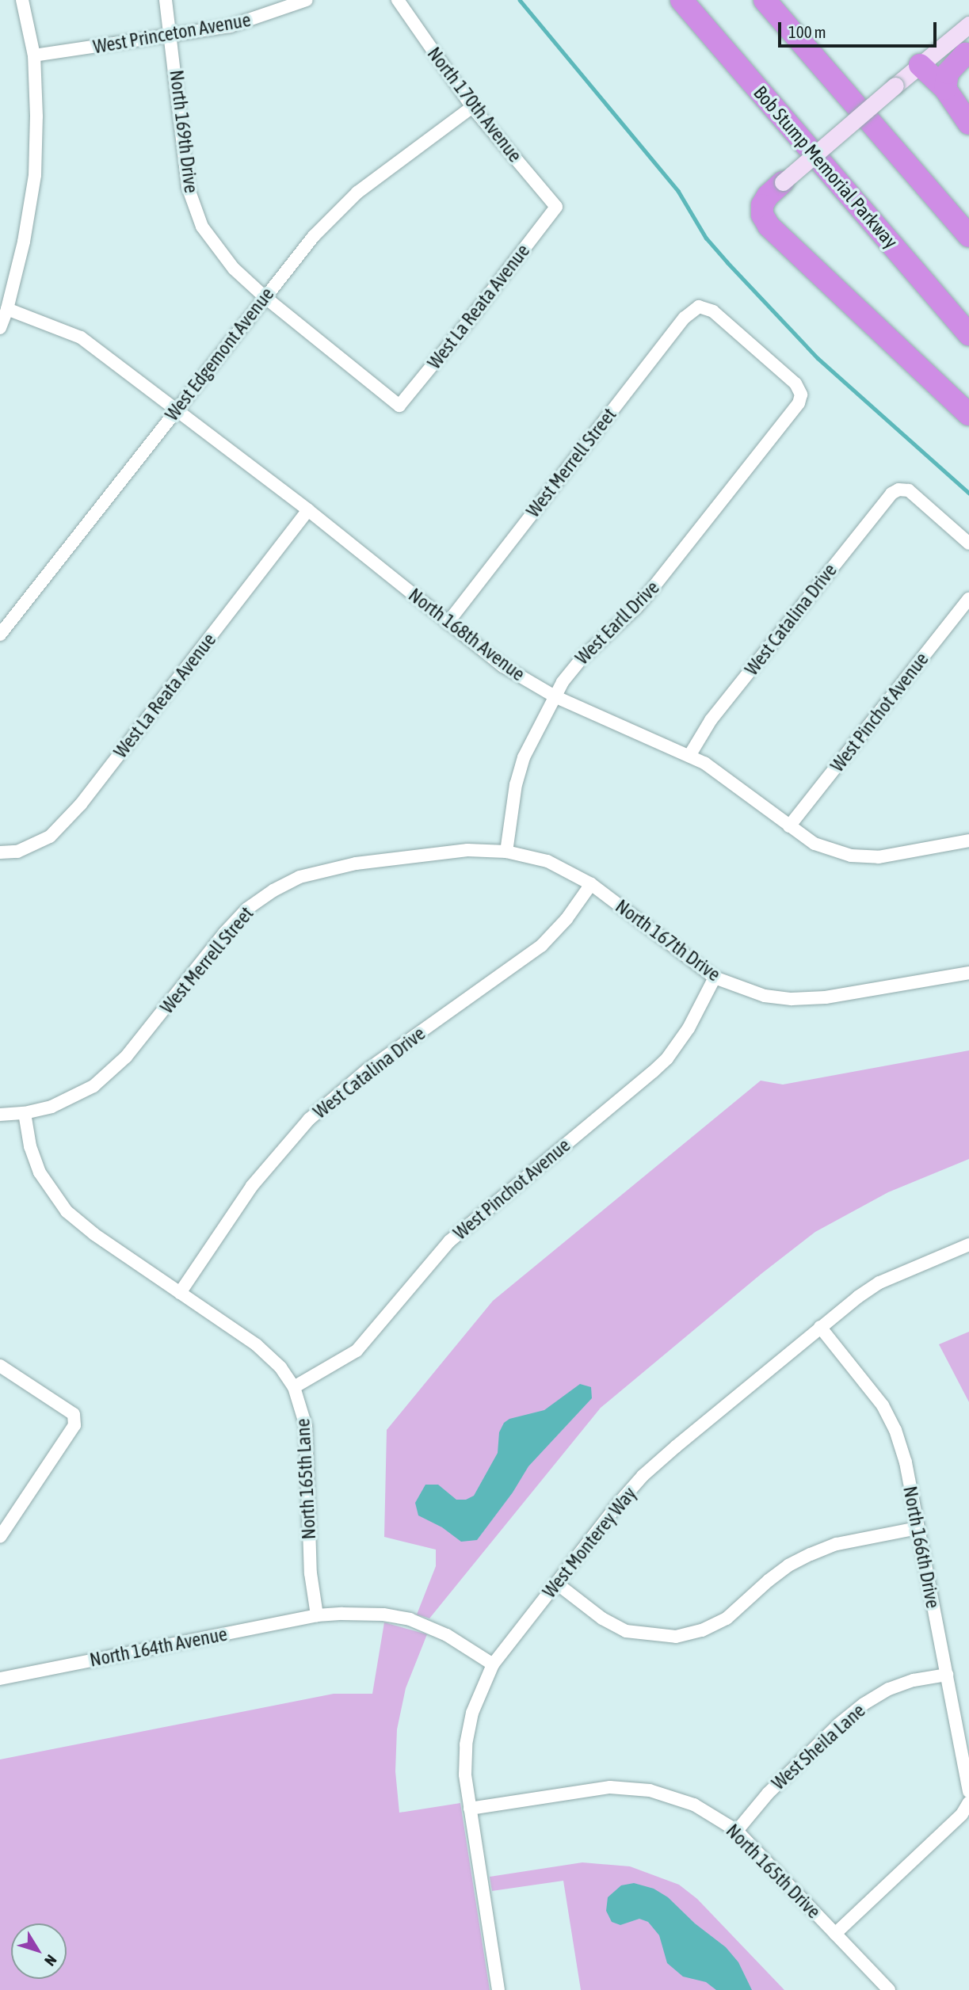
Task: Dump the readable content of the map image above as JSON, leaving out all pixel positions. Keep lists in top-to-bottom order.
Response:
{
  "streets": {
    "highway": ["Bob Stump Memorial Parkway"],
    "street": [
      "West Princeton Avenue",
      "North 170th Avenue",
      "North 169th Drive",
      "West La Reata Avenue",
      "West Edgemont Avenue",
      "West Merrell Street",
      "West Catalina Drive",
      "West Earll Drive",
      "North 168th Avenue",
      "West Pinchot Avenue",
      "North 167th Drive",
      "North 165th Lane",
      "West Monterey Way",
      "North 166th Drive",
      "North 164th Avenue",
      "West Sheila Lane",
      "North 165th Drive"
    ]
  },
  "crossings": [
    ["West Princeton Avenue", "North 169th Drive"],
    ["North 170th Avenue", "West La Reata Avenue"],
    ["North 170th Avenue", "West Edgemont Avenue"],
    ["North 169th Drive", "West La Reata Avenue"],
    ["North 169th Drive", "West Edgemont Avenue"],
    ["West La Reata Avenue", "North 168th Avenue"],
    ["West Edgemont Avenue", "North 168th Avenue"],
    ["West Merrell Street", "West Earll Drive"],
    ["West Merrell Street", "North 168th Avenue"],
    ["West Merrell Street", "North 167th Drive"],
    ["West Merrell Street", "North 165th Lane"],
    ["West Catalina Drive", "North 168th Avenue"],
    ["West Catalina Drive", "North 167th Drive"],
    ["West Catalina Drive", "North 165th Lane"],
    ["West Earll Drive", "North 168th Avenue"],
    ["West Earll Drive", "North 167th Drive"],
    ["North 168th Avenue", "West Pinchot Avenue"],
    ["West Pinchot Avenue", "North 167th Drive"],
    ["West Pinchot Avenue", "North 165th Lane"],
    ["North 165th Lane", "North 164th Avenue"],
    ["West Monterey Way", "North 166th Drive"],
    ["West Monterey Way", "North 165th Drive"],
    ["North 166th Drive", "West Sheila Lane"],
    ["West Sheila Lane", "North 165th Drive"]
  ],
  "scale_bar": "100 m",
  "north": "bottom right"
}
